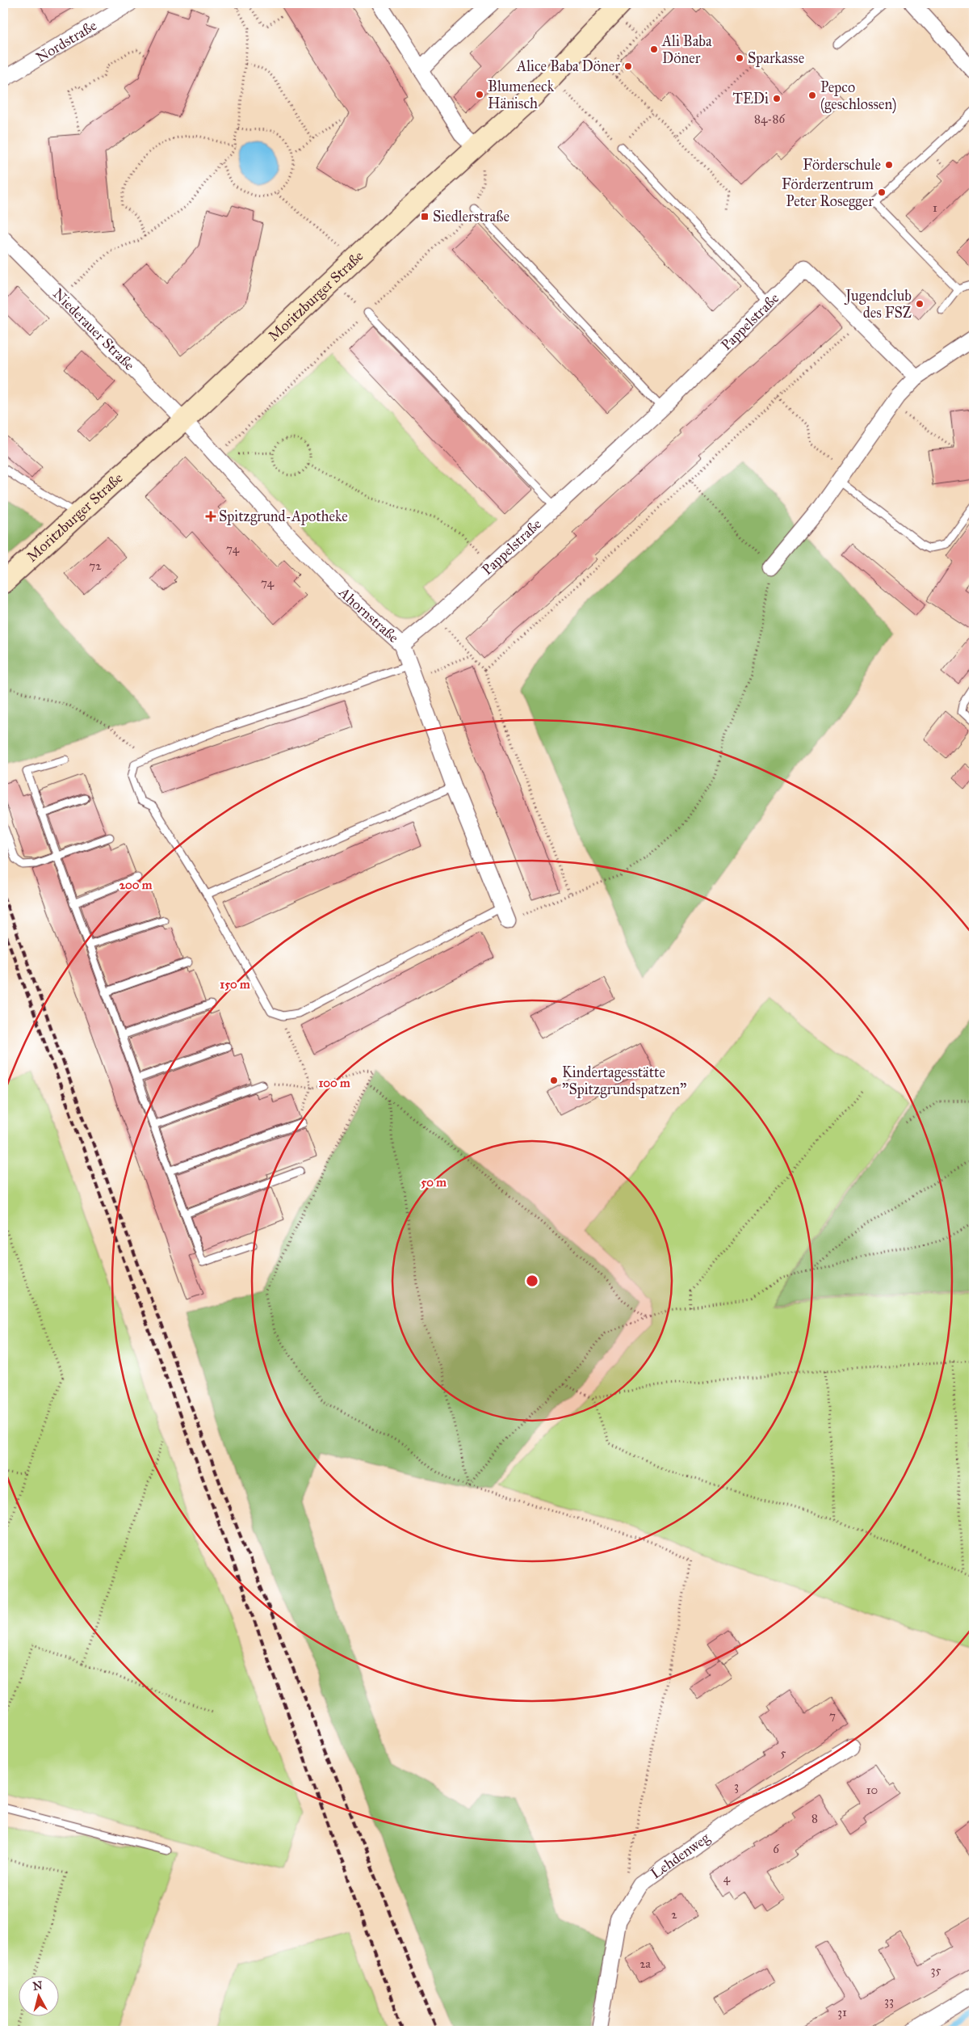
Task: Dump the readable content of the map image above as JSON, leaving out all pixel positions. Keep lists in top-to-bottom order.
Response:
{
  "streets": {
    "street": [
      "Nordstraße",
      "Moritzburger Straße",
      "Pappelstraße",
      "Niederauer Straße",
      "Ahornstraße",
      "Lehdenweg"
    ]
  },
  "crossings": [
    ["Moritzburger Straße", "Niederauer Straße"],
    ["Moritzburger Straße", "Ahornstraße"],
    ["Pappelstraße", "Ahornstraße"],
    ["Niederauer Straße", "Ahornstraße"]
  ],
  "places": {
    "other": [
      "Ali Baba Döner",
      "Sparkasse",
      "Alice Baba Döner",
      "Blumeneck Hänisch",
      "Pepco (geschlossen)",
      "TEDi",
      "Förderschule",
      "Förderzentrum Peter Rosegger",
      "Jugendclub des FSZ",
      "Kindertagesstätte \"Spitzgrundspatzen\""
    ],
    "transit": ["Siedlerstraße"],
    "health": ["Spitzgrund-Apotheke"]
  },
  "house_numbers": [
    "84-86",
    "1",
    "74",
    "72",
    "74",
    "7",
    "5",
    "3",
    "10",
    "8",
    "6",
    "4",
    "2",
    "2a",
    "35",
    "33",
    "31"
  ],
  "north": "top",
  "rings": [
    "200 m",
    "150 m",
    "100 m",
    "50 m"
  ]
}
